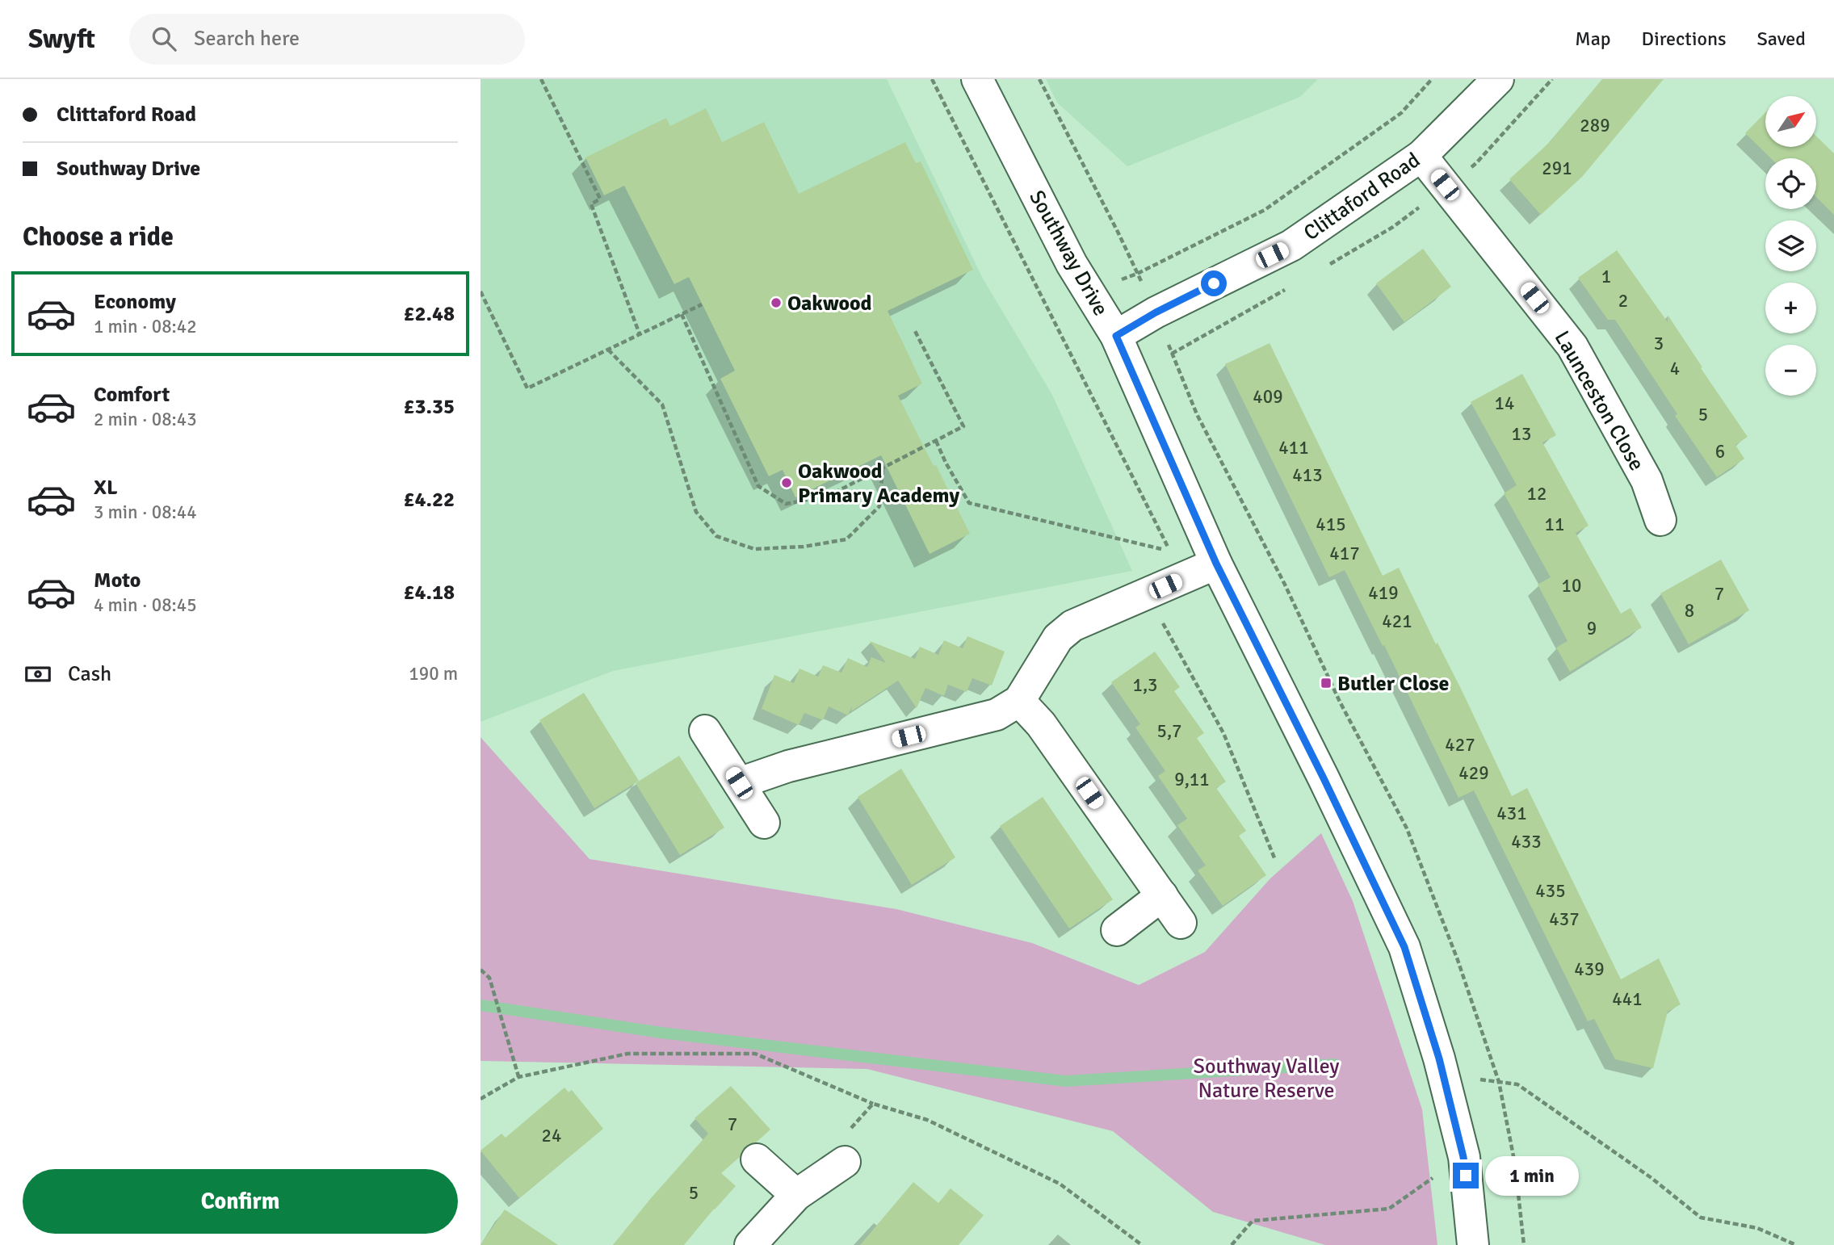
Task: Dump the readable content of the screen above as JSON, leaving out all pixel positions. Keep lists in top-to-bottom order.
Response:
{
  "streets": {
    "street": ["Clittaford Road", "Southway Drive", "Launceston Close"]
  },
  "crossings": [
    ["Clittaford Road", "Southway Drive"],
    ["Clittaford Road", "Launceston Close"]
  ],
  "parks": ["Southway Valley Nature Reserve"],
  "places": {
    "other": ["Oakwood", "Oakwood Primary Academy"],
    "transit": ["Butler Close"]
  },
  "house_numbers": [
    "289",
    "291",
    "1",
    "2",
    "3",
    "4",
    "409",
    "14",
    "5",
    "13",
    "411",
    "6",
    "413",
    "12",
    "415",
    "11",
    "417",
    "10",
    "419",
    "7",
    "8",
    "421",
    "9",
    "1,3",
    "5,7",
    "427",
    "429",
    "9,11",
    "431",
    "433",
    "435",
    "437",
    "439",
    "441",
    "7",
    "24",
    "5"
  ],
  "north": "top right",
  "page": {
    "header": "Swyft",
    "search": "Search here",
    "nav": ["Map", "Directions", "Saved"],
    "banner": ["Clittaford Road", "Southway Drive"],
    "map_buttons": ["+", "−"],
    "heading": "Choose a ride",
    "list": [
      {
        "name": "Economy",
        "note": "1 min · 08:42",
        "value": "£2.48"
      },
      {
        "name": "Comfort",
        "note": "2 min · 08:43",
        "value": "£3.35"
      },
      {
        "name": "XL",
        "note": "3 min · 08:44",
        "value": "£4.22"
      },
      {
        "name": "Moto",
        "note": "4 min · 08:45",
        "value": "£4.18"
      }
    ],
    "pay": ["Cash", "190 m"],
    "bubble": "1 min",
    "buttons": "Confirm"
  }
}
